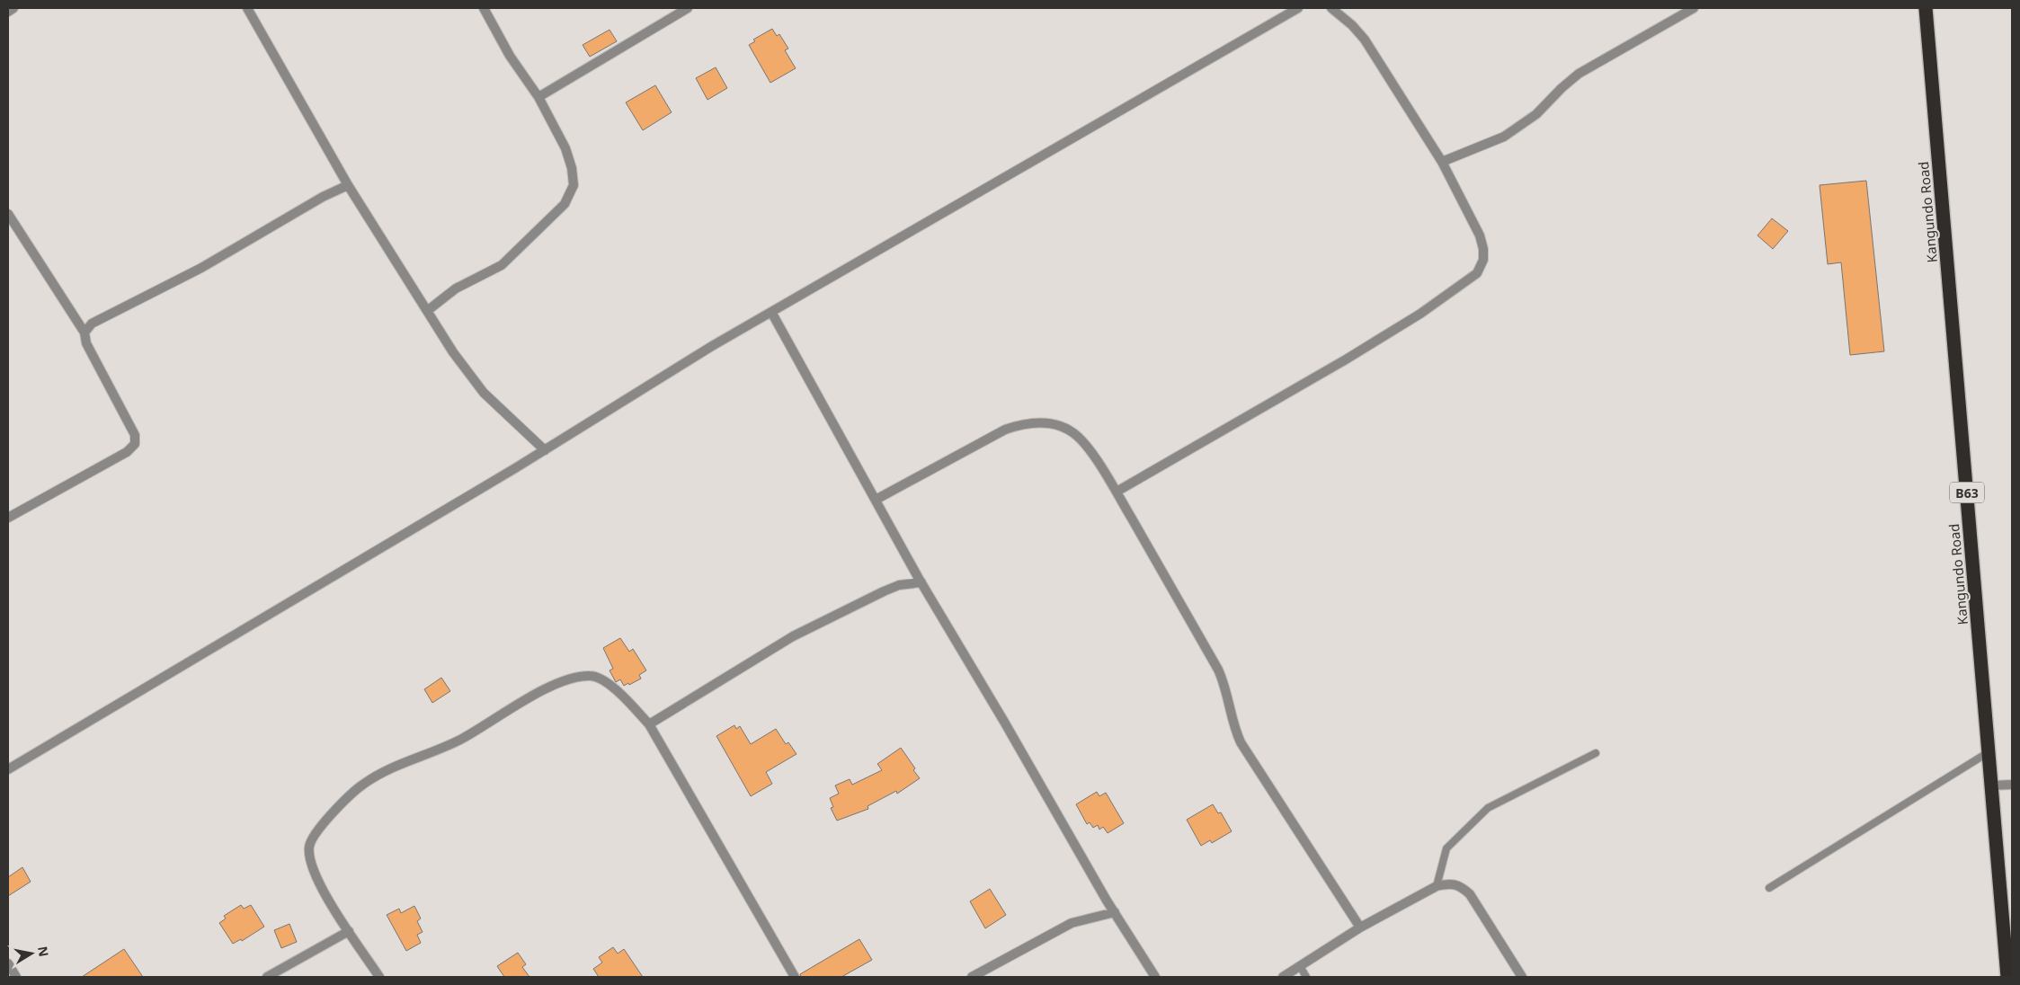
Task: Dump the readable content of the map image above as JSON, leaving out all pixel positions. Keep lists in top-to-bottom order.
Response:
{
  "streets": {
    "highway": ["Kangundo Road", "B63"]
  },
  "north": "right"
}
